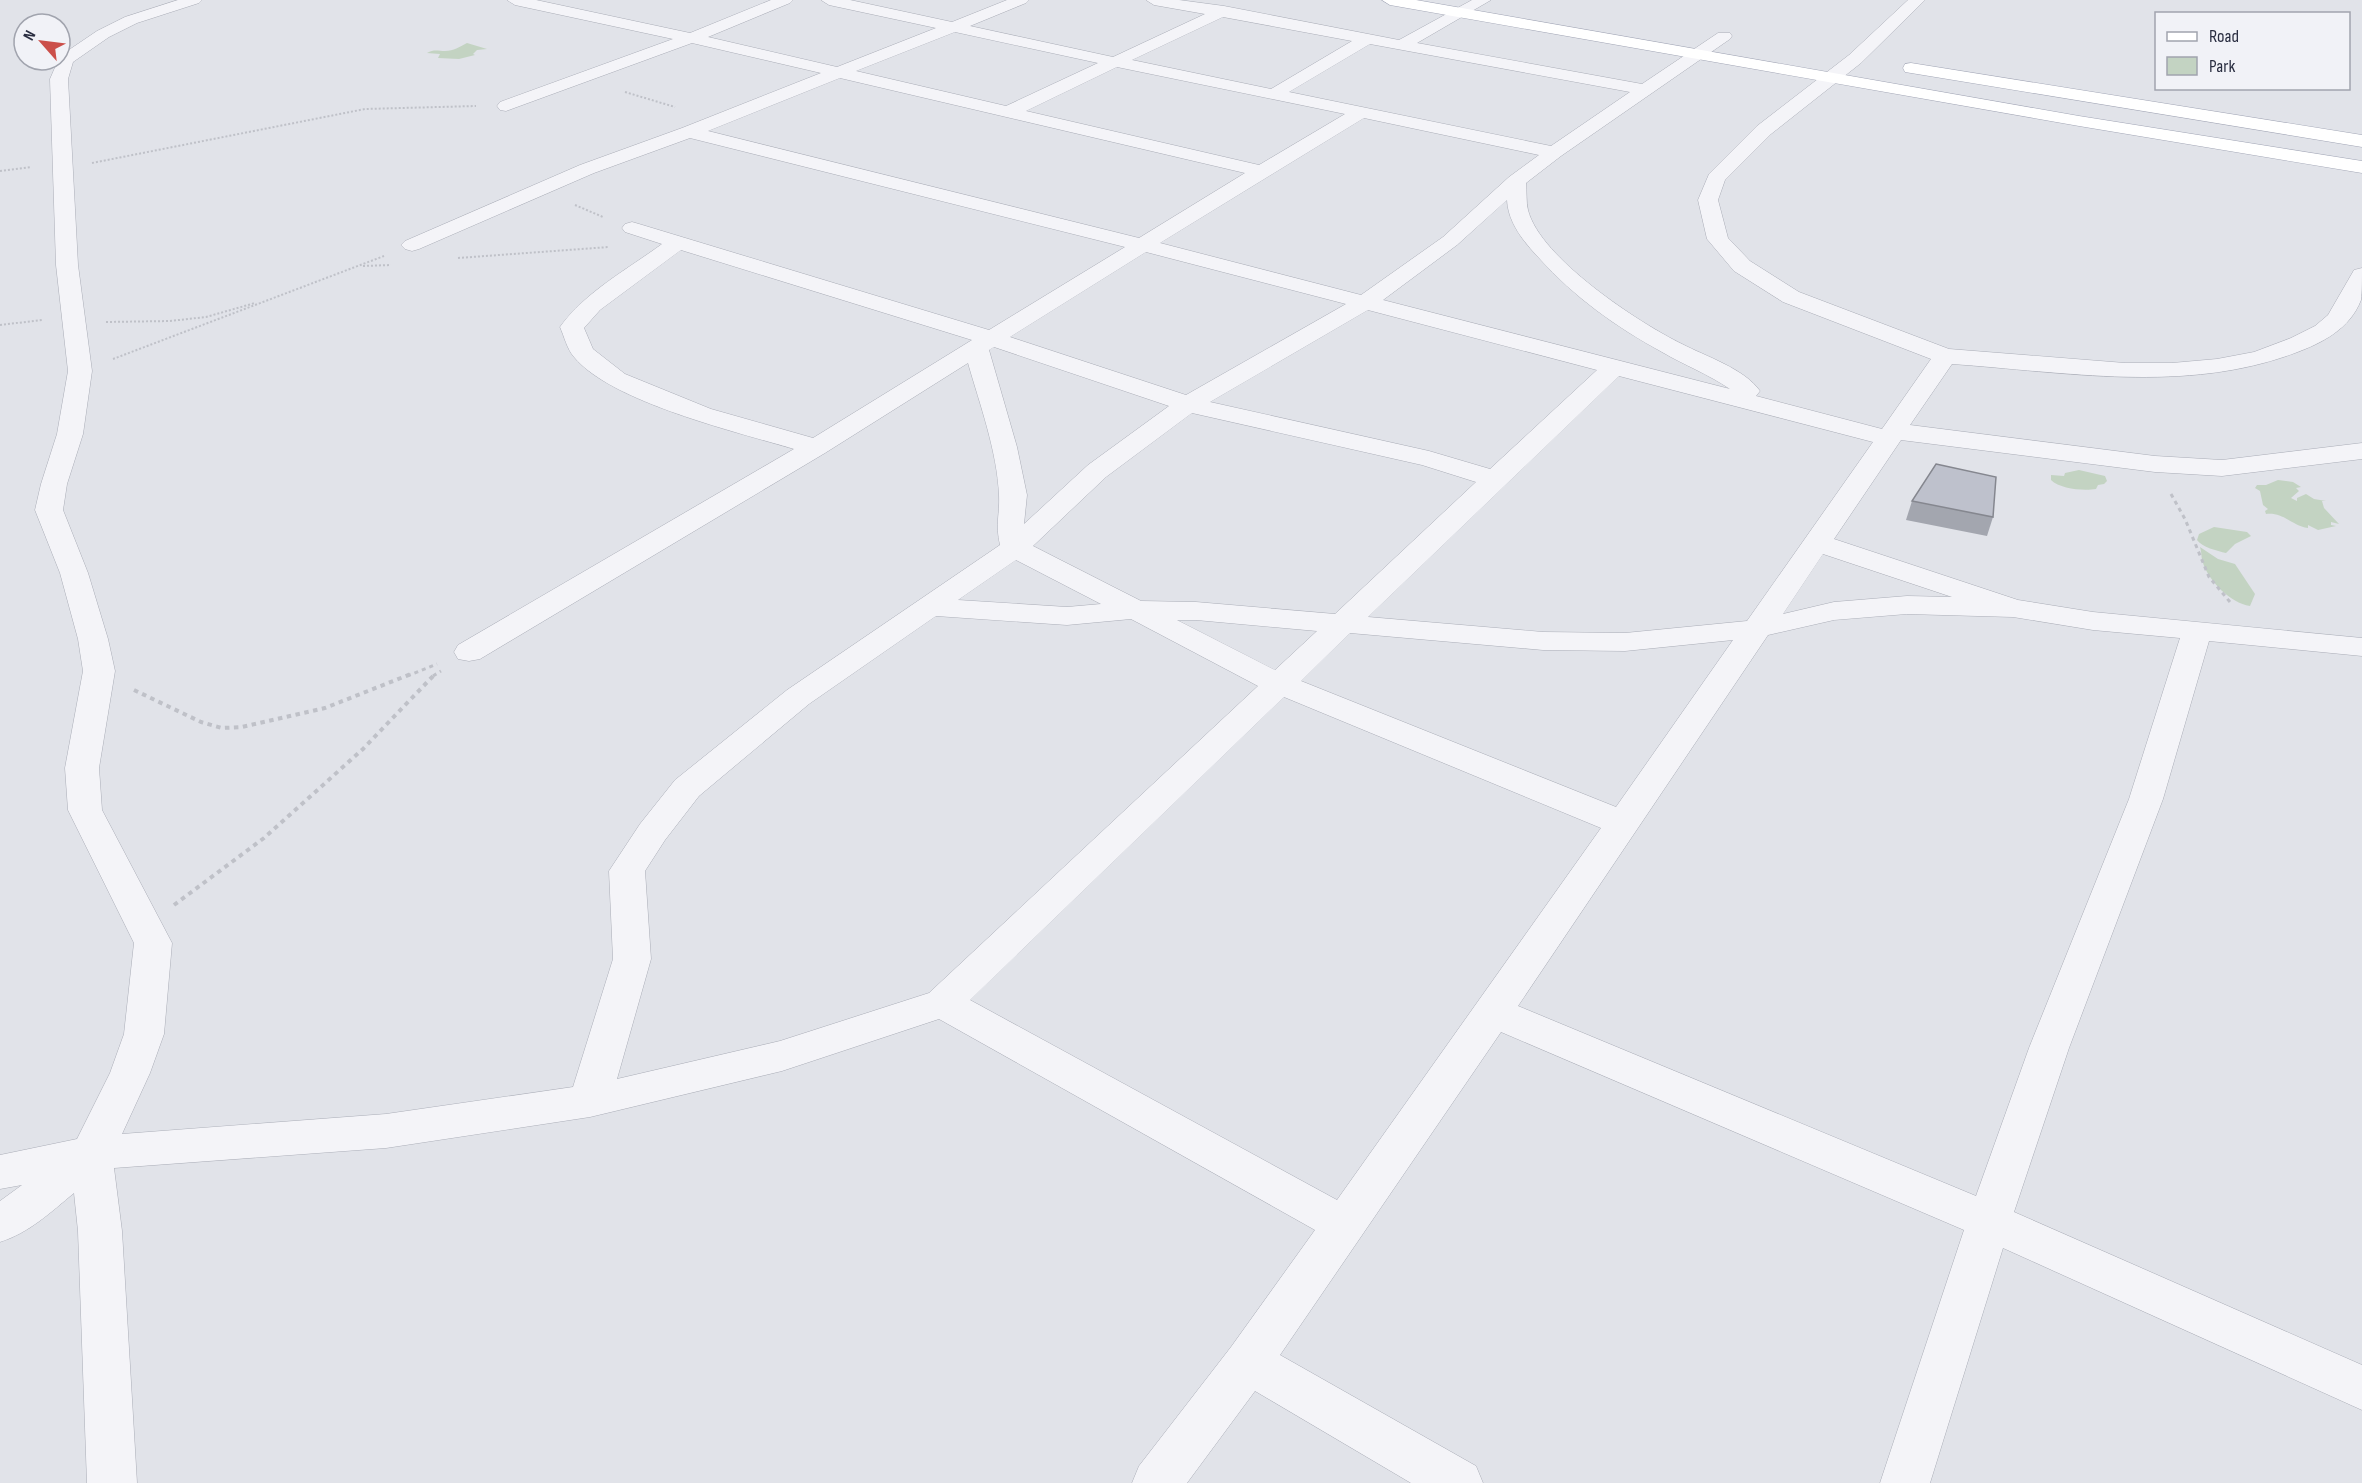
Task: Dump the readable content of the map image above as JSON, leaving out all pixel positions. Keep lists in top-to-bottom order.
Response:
{
  "legend": ["Road", "Park"],
  "north": "top left"
}
